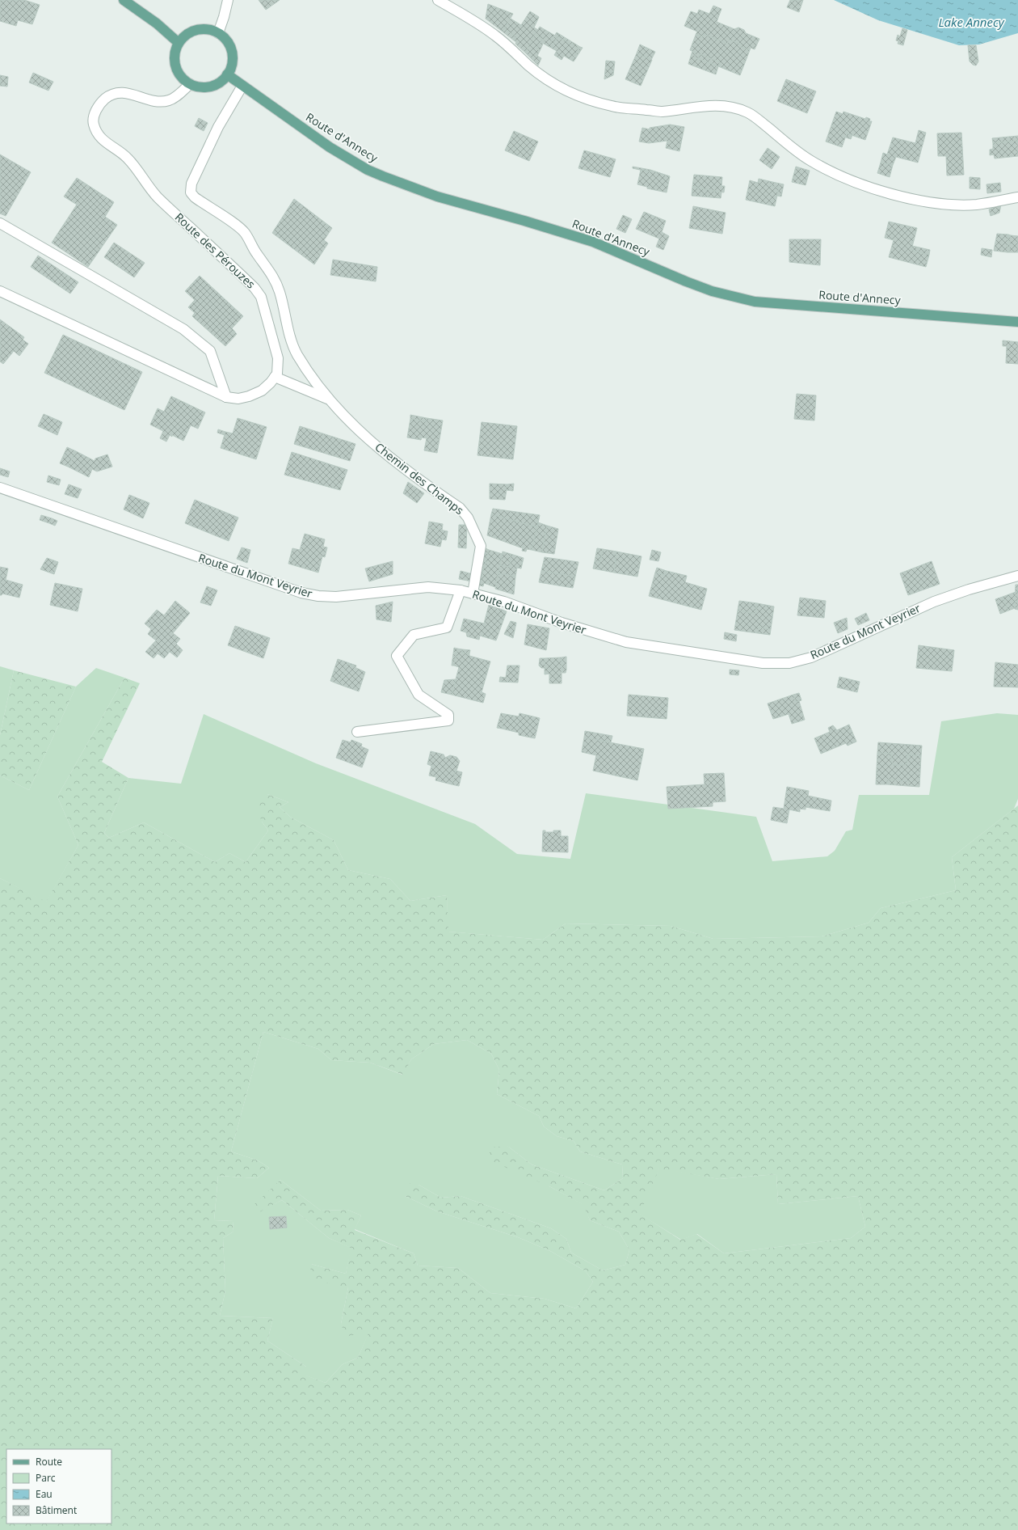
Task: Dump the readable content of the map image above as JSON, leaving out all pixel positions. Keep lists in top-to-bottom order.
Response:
{
  "streets": {
    "main road": ["Route d'Annecy"],
    "street": ["Route des Pérouzes", "Chemin des Champs", "Route du Mont Veyrier"]
  },
  "crossings": [
    ["Route d'Annecy", "Route des Pérouzes"],
    ["Route d'Annecy", "Chemin des Champs"],
    ["Route des Pérouzes", "Chemin des Champs"],
    ["Chemin des Champs", "Route du Mont Veyrier"]
  ],
  "water": ["Lake Annecy"],
  "legend": [
    "Route",
    "Parc",
    "Eau",
    "Bâtiment"
  ]
}
